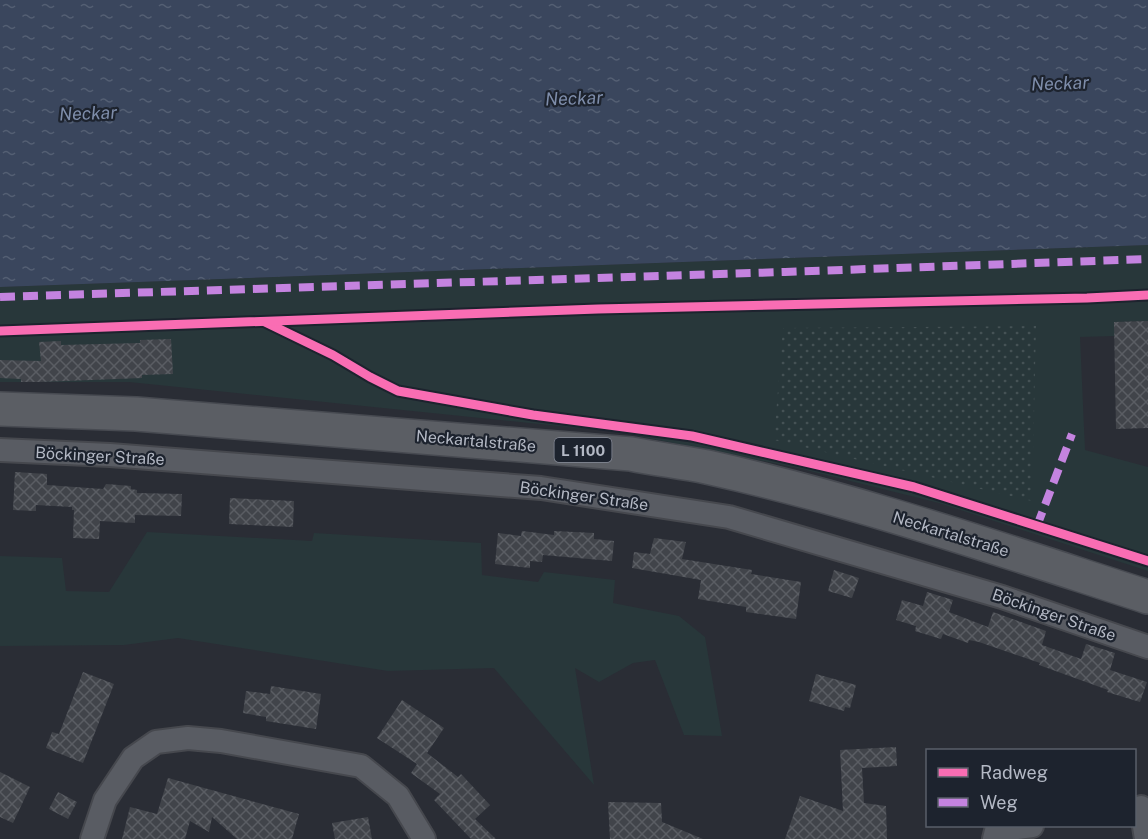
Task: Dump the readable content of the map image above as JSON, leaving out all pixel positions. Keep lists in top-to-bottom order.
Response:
{
  "streets": {
    "main road": ["Neckartalstraße", "L 1100"],
    "street": ["Böckinger Straße"]
  },
  "water": ["Neckar"],
  "legend": ["Radweg", "Weg"]
}
